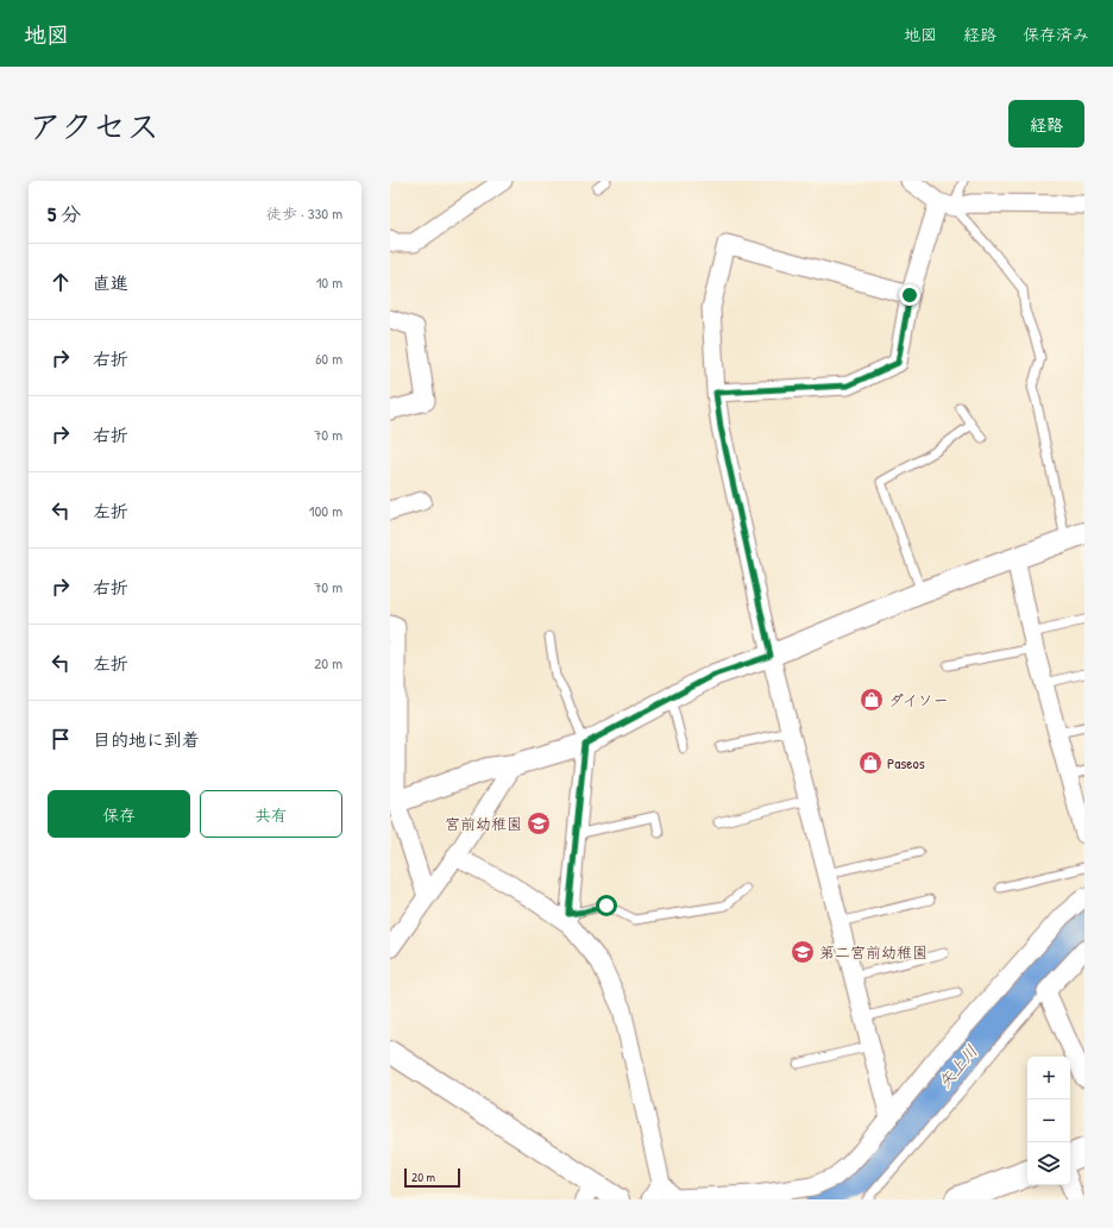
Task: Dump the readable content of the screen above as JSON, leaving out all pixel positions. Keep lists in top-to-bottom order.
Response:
{
  "water": ["矢上川"],
  "places": {
    "shop": ["ダイソー", "Paseos"],
    "school or university": ["宮前幼稚園", "第二宮前幼稚園"]
  },
  "scale_bar": "20 m",
  "page": {
    "header": "地図",
    "nav": ["地図", "経路", "保存済み"],
    "title": "アクセス",
    "buttons": [
      "経路",
      ["保存", "共有"]
    ],
    "heading": ["5 分", "徒歩 · 330 m"],
    "list": [
      ["直進", "10 m"],
      ["右折", "60 m"],
      ["右折", "70 m"],
      ["左折", "100 m"],
      ["右折", "70 m"],
      ["左折", "20 m"],
      "目的地に到着"
    ],
    "map_buttons": ["+", "−"],
    "scale": "20 m"
  }
}
